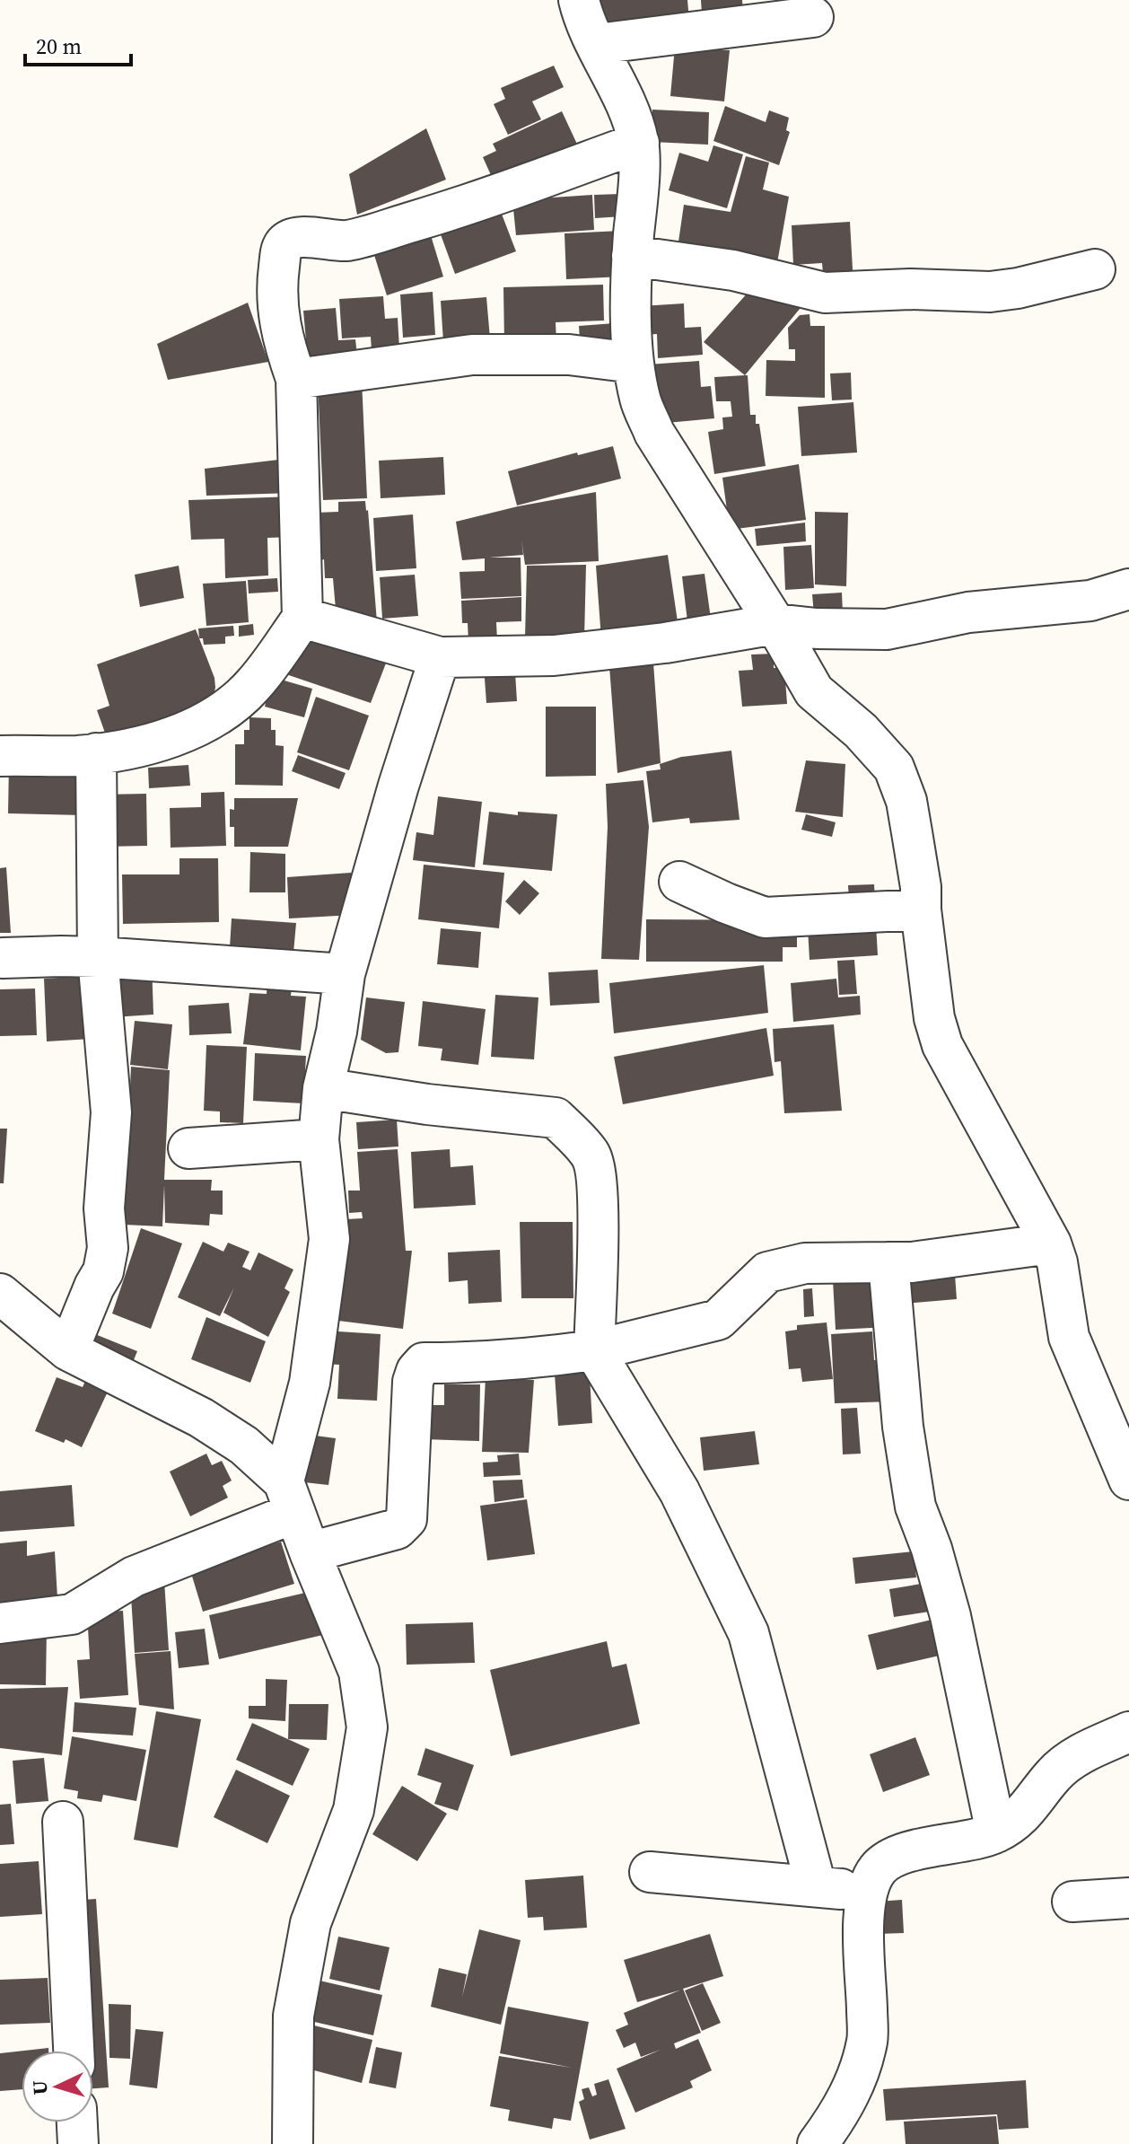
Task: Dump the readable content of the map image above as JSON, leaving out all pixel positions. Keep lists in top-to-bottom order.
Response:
{
  "scale_bar": "20 m",
  "north": "left"
}
